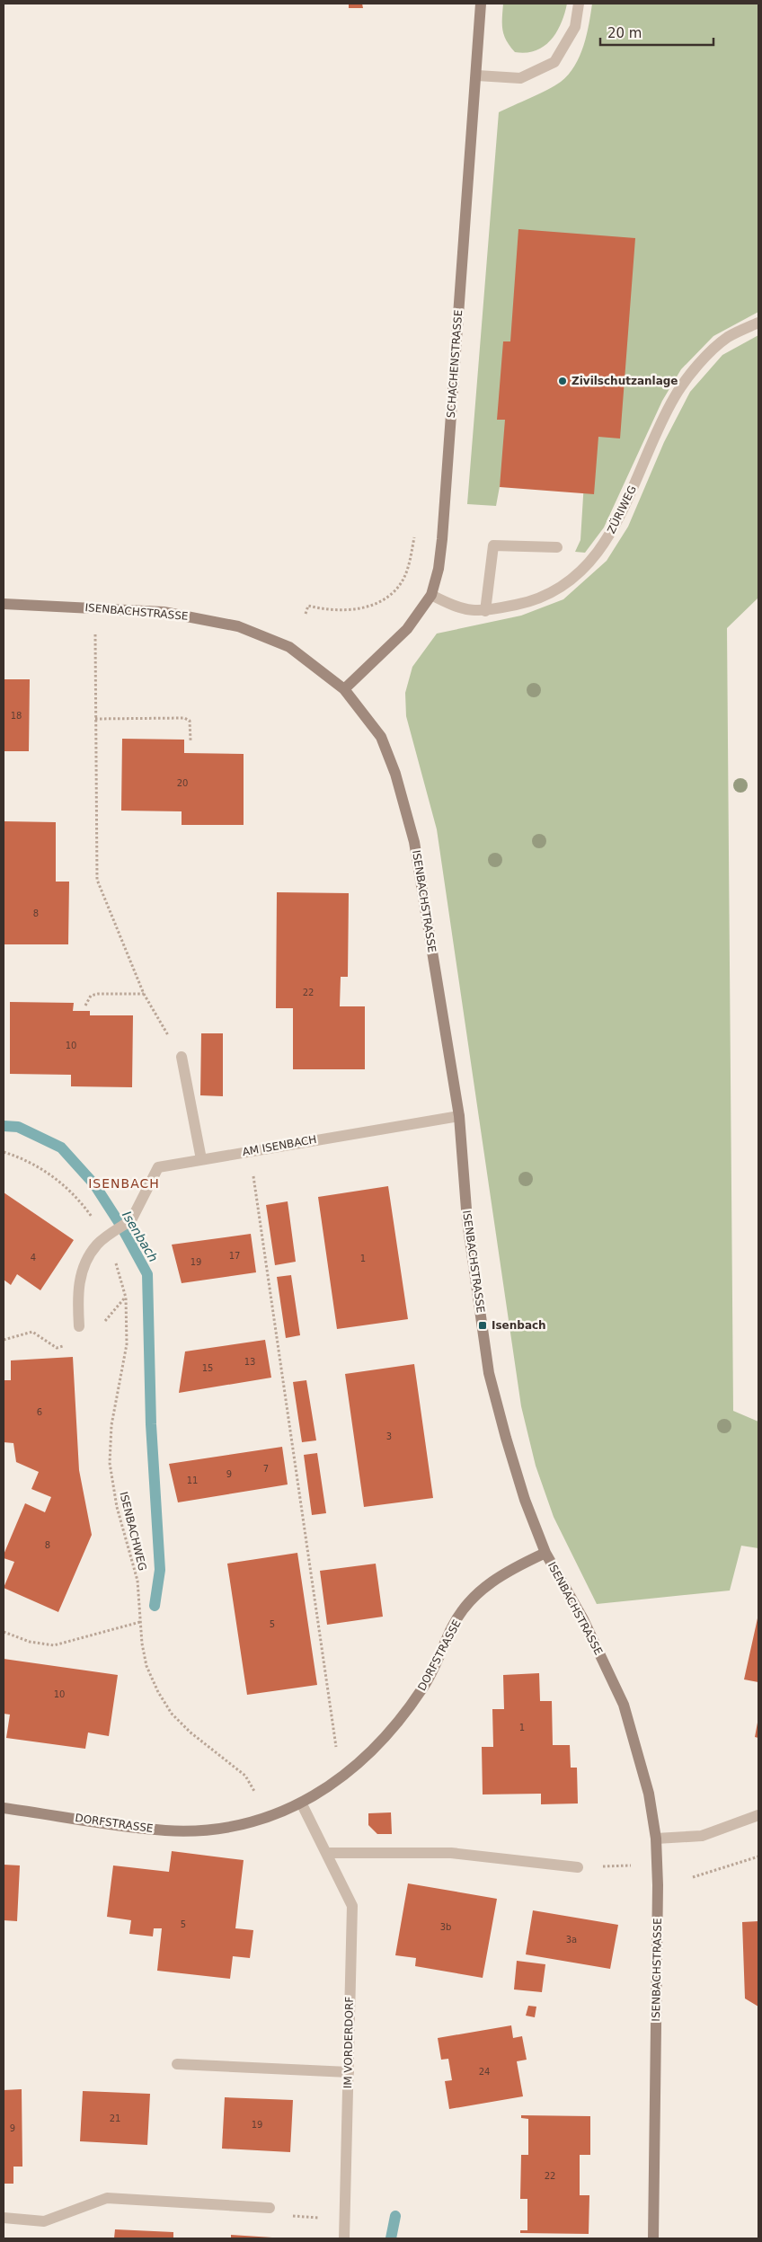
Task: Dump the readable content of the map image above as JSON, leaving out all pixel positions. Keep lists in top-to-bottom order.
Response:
{
  "streets": {
    "main road": ["SCHACHENSTRASSE", "ISENBACHSTRASSE", "DORFSTRASSE"],
    "street": ["ZÜRIWEG", "AM ISENBACH", "IM VORDERDORF"],
    "path": ["ISENBACHWEG"]
  },
  "crossings": [
    ["SCHACHENSTRASSE", "ZÜRIWEG"],
    ["SCHACHENSTRASSE", "ISENBACHSTRASSE"],
    ["ISENBACHSTRASSE", "AM ISENBACH"],
    ["ISENBACHSTRASSE", "DORFSTRASSE"],
    ["AM ISENBACH", "ISENBACHWEG"]
  ],
  "districts": ["ISENBACH"],
  "water": ["Isenbach"],
  "places": {
    "other": ["Zivilschutzanlage"],
    "transit": ["Isenbach"]
  },
  "house_numbers": [
    "18",
    "20",
    "8",
    "22",
    "10",
    "17",
    "4",
    "1",
    "19",
    "13",
    "15",
    "6",
    "3",
    "7",
    "9",
    "11",
    "8",
    "5",
    "10",
    "1",
    "5",
    "3b",
    "3a",
    "24",
    "21",
    "19",
    "9",
    "22"
  ],
  "scale_bar": "20 m"
}
